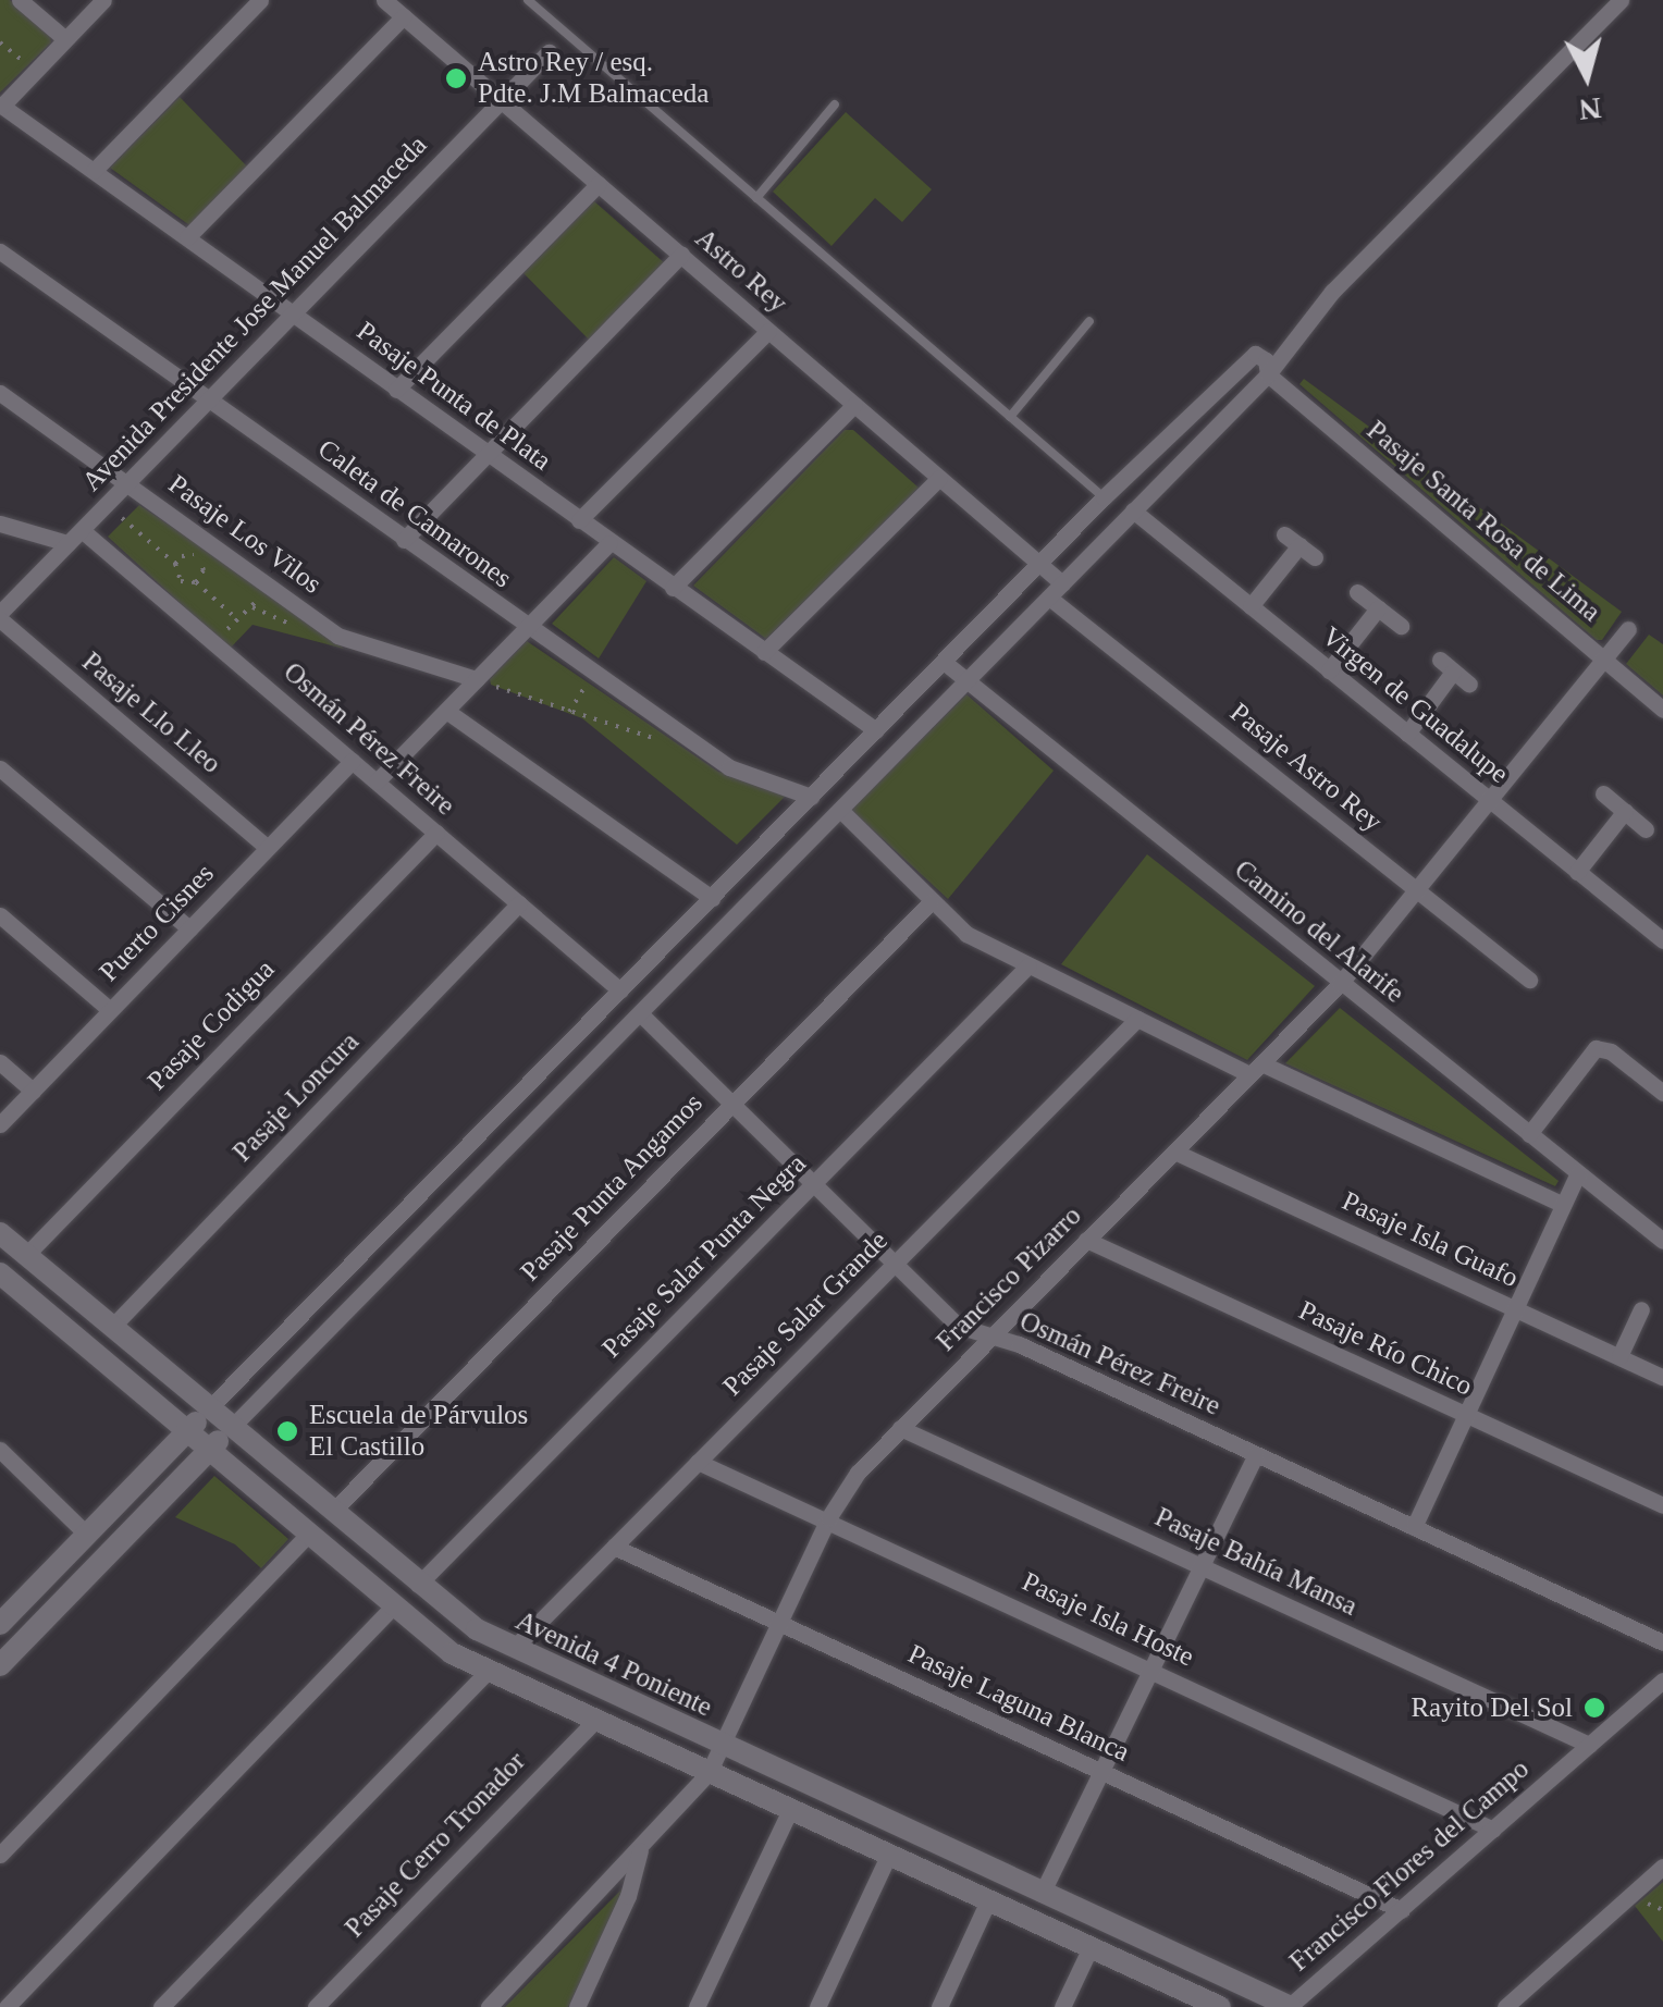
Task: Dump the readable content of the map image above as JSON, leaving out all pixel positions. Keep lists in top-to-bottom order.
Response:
{
  "streets": {
    "street": [
      "Astro Rey",
      "Avenida Presidente Jose Manuel Balmaceda",
      "Pasaje Punta de Plata",
      "Caleta de Camarones",
      "Pasaje Santa Rosa de Lima",
      "Pasaje Los Vilos",
      "Virgen de Guadalupe",
      "Pasaje Llo Lleo",
      "Osmán Pérez Freire",
      "Pasaje Astro Rey",
      "Puerto Cisnes",
      "Camino del Alarife",
      "Pasaje Codigua",
      "Pasaje Loncura",
      "Pasaje Punta Angamos",
      "Pasaje Isla Guafo",
      "Pasaje Salar Punta Negra",
      "Francisco Pizarro",
      "Pasaje Salar Grande",
      "Pasaje Río Chico",
      "Pasaje Bahía Mansa",
      "Pasaje Isla Hoste",
      "Avenida 4 Poniente",
      "Pasaje Laguna Blanca",
      "Pasaje Cerro Tronador",
      "Francisco Flores del Campo"
    ]
  },
  "crossings": [
    ["Astro Rey", "Avenida Presidente Jose Manuel Balmaceda"],
    ["Avenida Presidente Jose Manuel Balmaceda", "Pasaje Punta de Plata"],
    ["Avenida Presidente Jose Manuel Balmaceda", "Caleta de Camarones"],
    ["Avenida Presidente Jose Manuel Balmaceda", "Pasaje Los Vilos"],
    ["Avenida Presidente Jose Manuel Balmaceda", "Pasaje Llo Lleo"],
    ["Avenida Presidente Jose Manuel Balmaceda", "Osmán Pérez Freire"],
    ["Pasaje Santa Rosa de Lima", "Francisco Pizarro"],
    ["Virgen de Guadalupe", "Francisco Pizarro"],
    ["Pasaje Llo Lleo", "Puerto Cisnes"],
    ["Osmán Pérez Freire", "Puerto Cisnes"],
    ["Osmán Pérez Freire", "Pasaje Codigua"],
    ["Osmán Pérez Freire", "Pasaje Loncura"],
    ["Osmán Pérez Freire", "Pasaje Punta Angamos"],
    ["Osmán Pérez Freire", "Pasaje Salar Punta Negra"],
    ["Osmán Pérez Freire", "Francisco Pizarro"],
    ["Osmán Pérez Freire", "Pasaje Salar Grande"],
    ["Pasaje Astro Rey", "Francisco Pizarro"],
    ["Camino del Alarife", "Francisco Pizarro"],
    ["Pasaje Codigua", "Avenida 4 Poniente"],
    ["Pasaje Loncura", "Avenida 4 Poniente"],
    ["Pasaje Punta Angamos", "Avenida 4 Poniente"],
    ["Pasaje Isla Guafo", "Francisco Pizarro"],
    ["Pasaje Salar Punta Negra", "Avenida 4 Poniente"],
    ["Francisco Pizarro", "Pasaje Río Chico"],
    ["Francisco Pizarro", "Pasaje Bahía Mansa"],
    ["Francisco Pizarro", "Pasaje Isla Hoste"],
    ["Francisco Pizarro", "Avenida 4 Poniente"],
    ["Francisco Pizarro", "Pasaje Laguna Blanca"],
    ["Pasaje Salar Grande", "Pasaje Isla Hoste"],
    ["Pasaje Salar Grande", "Avenida 4 Poniente"],
    ["Pasaje Salar Grande", "Pasaje Laguna Blanca"],
    ["Pasaje Bahía Mansa", "Francisco Flores del Campo"],
    ["Pasaje Isla Hoste", "Francisco Flores del Campo"],
    ["Avenida 4 Poniente", "Francisco Flores del Campo"],
    ["Pasaje Laguna Blanca", "Francisco Flores del Campo"]
  ],
  "places": ["Astro Rey / esq. Pdte. J.M Balmaceda", "Escuela de Párvulos El Castillo", "Rayito Del Sol"],
  "north": "bottom"
}
